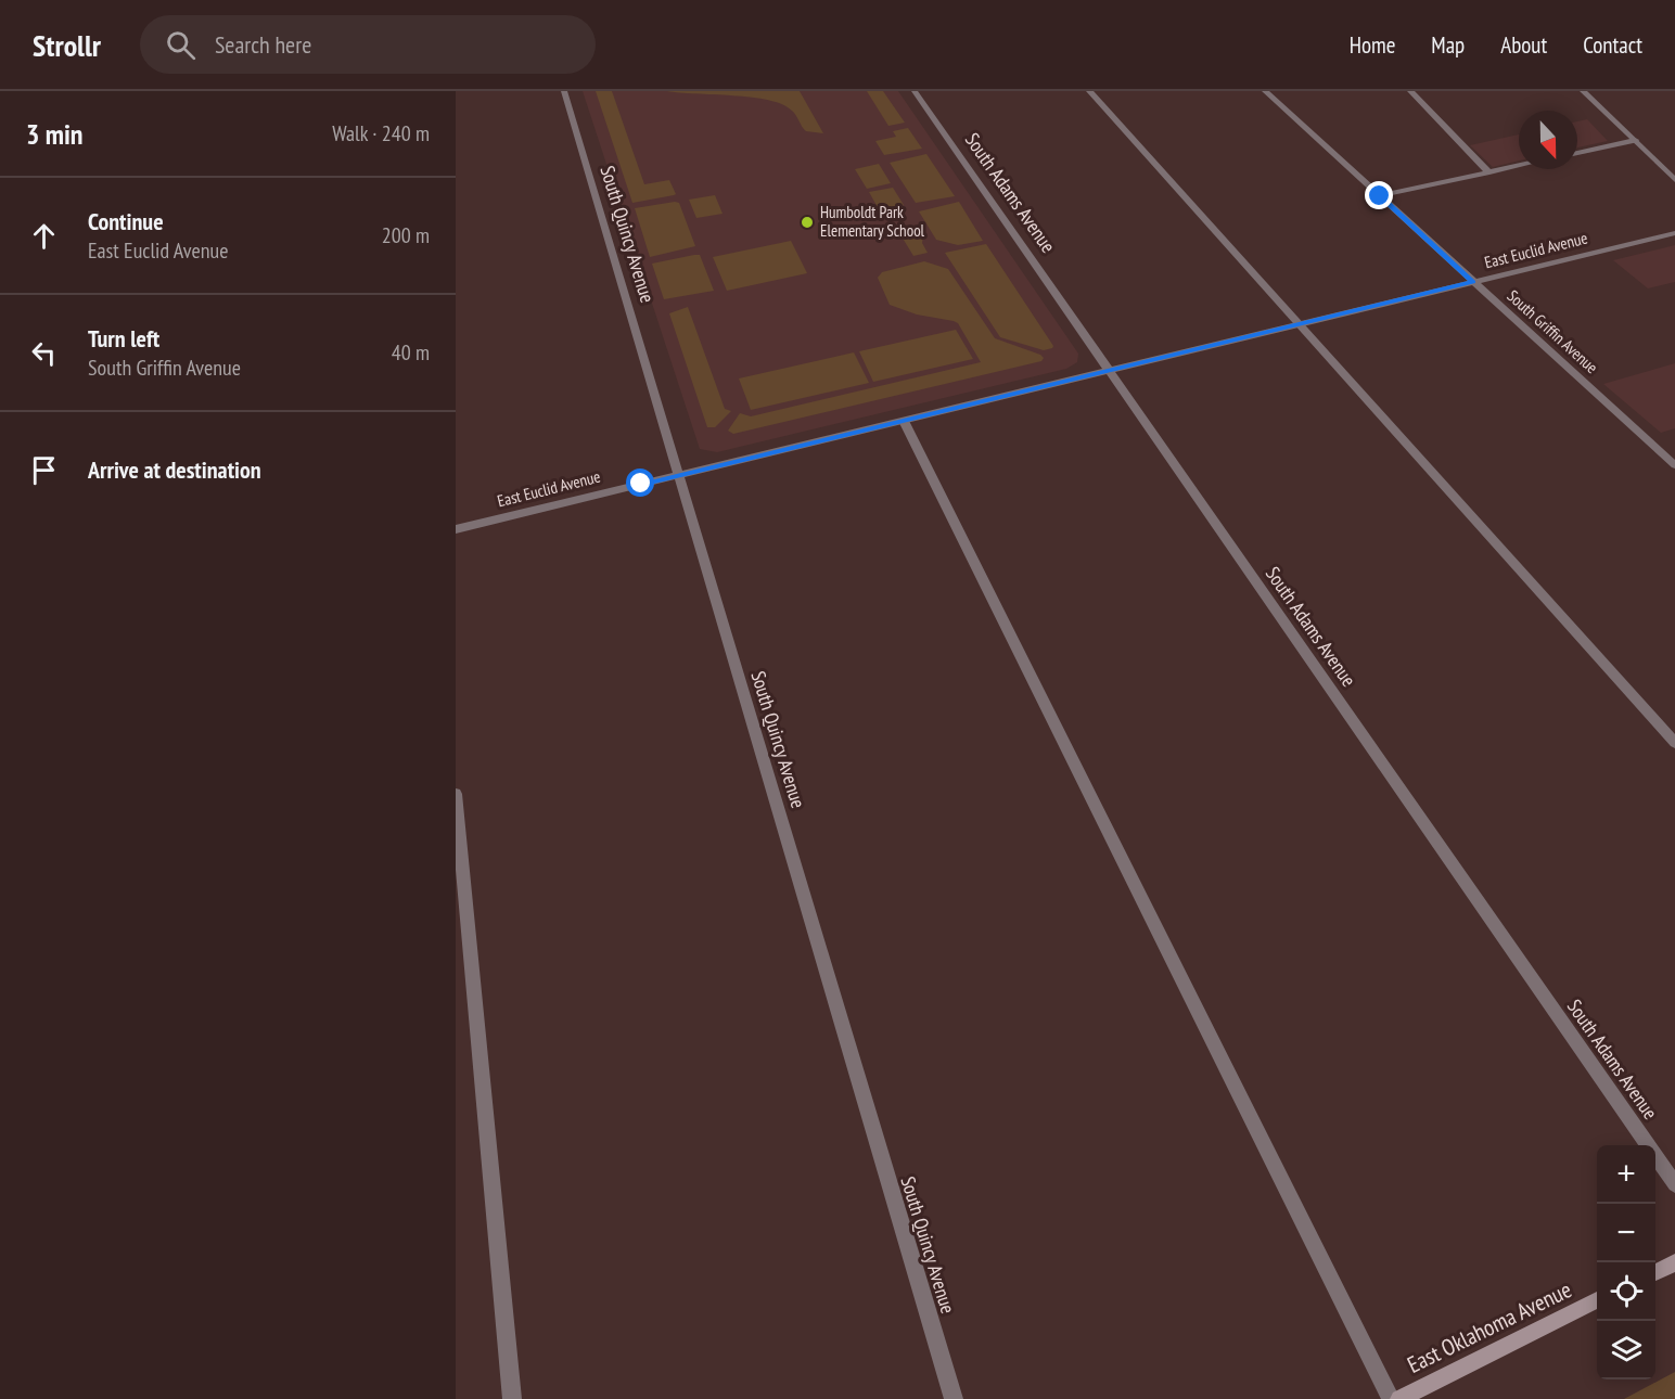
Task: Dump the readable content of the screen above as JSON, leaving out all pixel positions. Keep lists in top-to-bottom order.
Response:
{
  "streets": {
    "main road": ["East Oklahoma Avenue"],
    "street": [
      "South Adams Avenue",
      "South Quincy Avenue",
      "East Euclid Avenue",
      "South Griffin Avenue"
    ]
  },
  "crossings": [
    ["South Adams Avenue", "East Euclid Avenue"],
    ["South Quincy Avenue", "East Euclid Avenue"],
    ["East Euclid Avenue", "South Griffin Avenue"]
  ],
  "places": ["Humboldt Park Elementary School"],
  "north": "bottom",
  "page": {
    "header": "Strollr",
    "search": "Search here",
    "nav": [
      "Home",
      "Map",
      "About",
      "Contact"
    ],
    "heading": ["3 min", "Walk · 240 m"],
    "list": [
      ["Continue", "East Euclid Avenue", "200 m"],
      ["Turn left", "South Griffin Avenue", "40 m"],
      "Arrive at destination"
    ],
    "map_buttons": ["+", "−"]
  }
}
